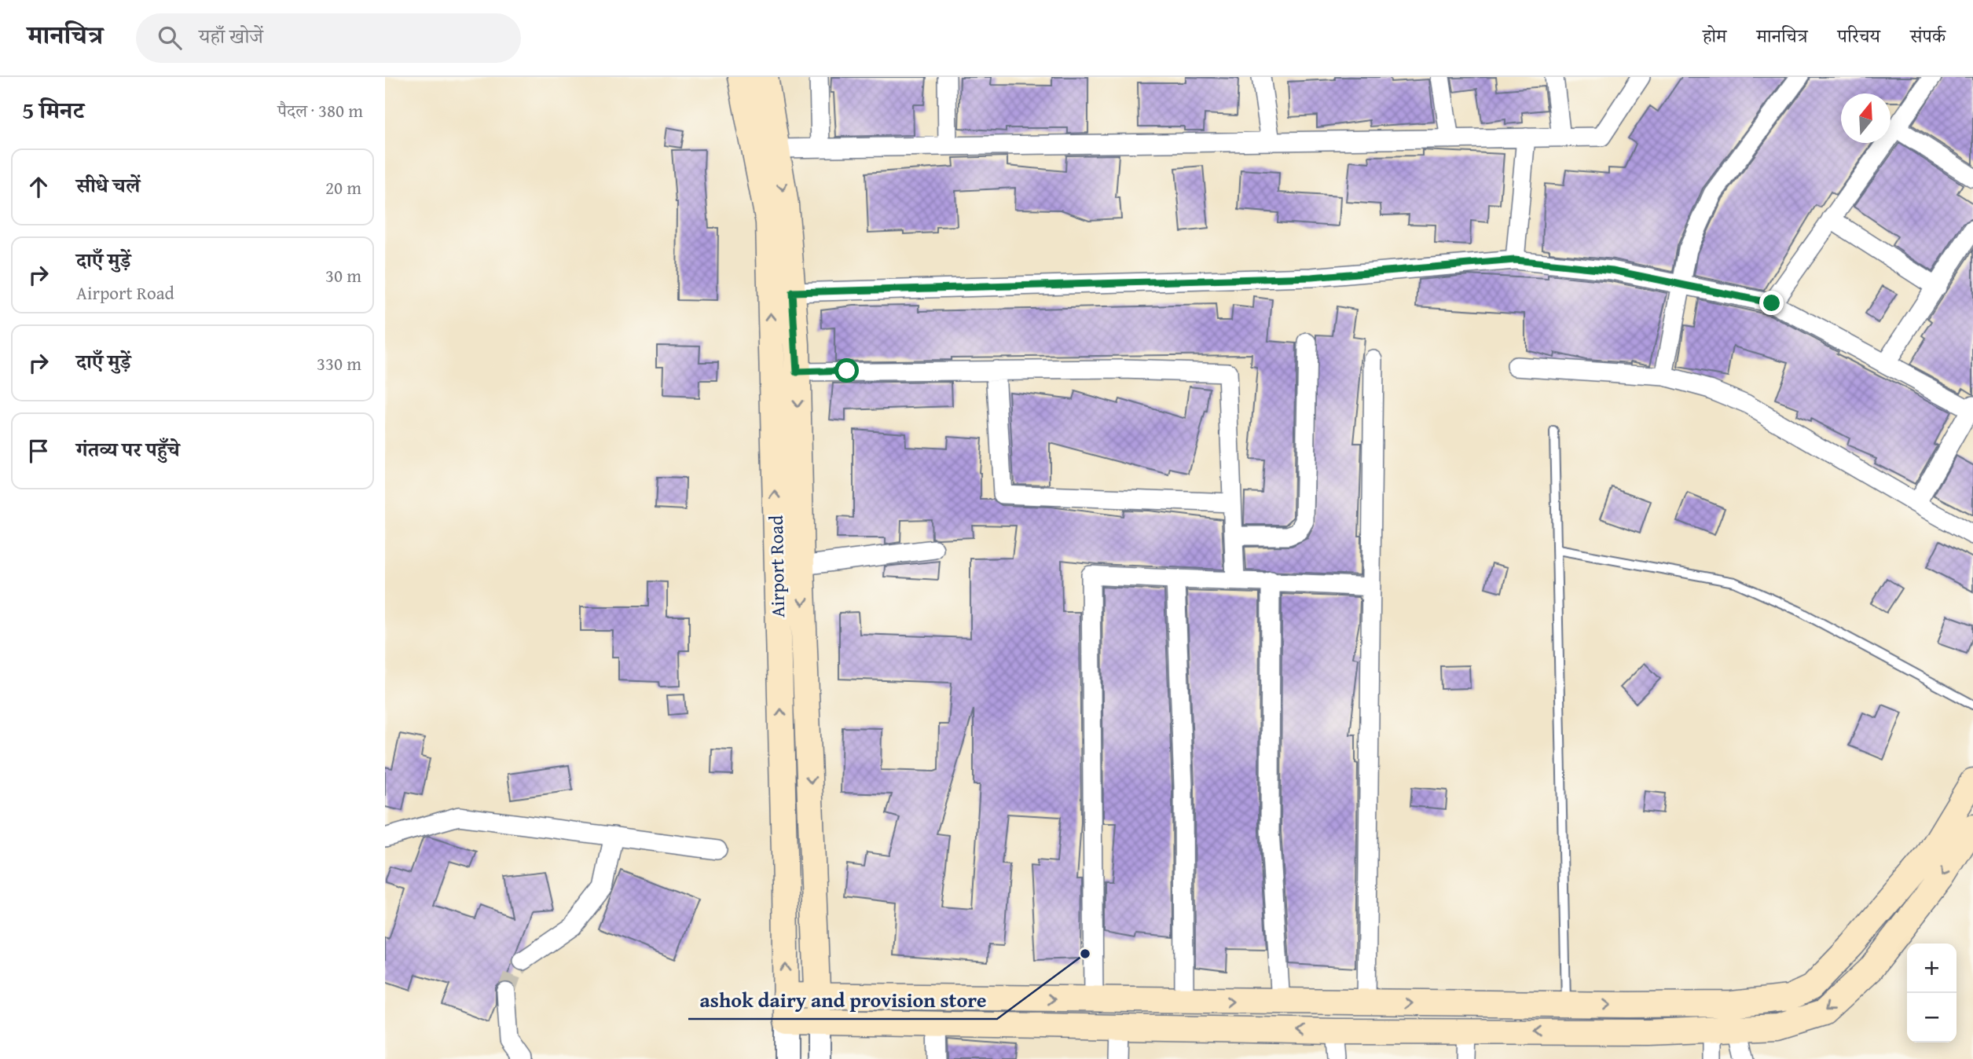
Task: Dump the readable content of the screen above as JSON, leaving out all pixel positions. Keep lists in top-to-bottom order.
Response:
{
  "streets": {
    "main road": ["Airport Road"]
  },
  "places": ["ashok dairy and provision store"],
  "north": "top",
  "page": {
    "header": "मानचित्र",
    "search": "यहाँ खोजें",
    "nav": [
      "होम",
      "मानचित्र",
      "परिचय",
      "संपर्क"
    ],
    "heading": ["5 मिनट", "पैदल · 380 m"],
    "list": [
      ["सीधे चलें", "20 m"],
      ["दाएँ मुड़ें", "Airport Road", "30 m"],
      ["दाएँ मुड़ें", "330 m"],
      "गंतव्य पर पहुँचे"
    ],
    "map_buttons": ["+", "−"]
  }
}
